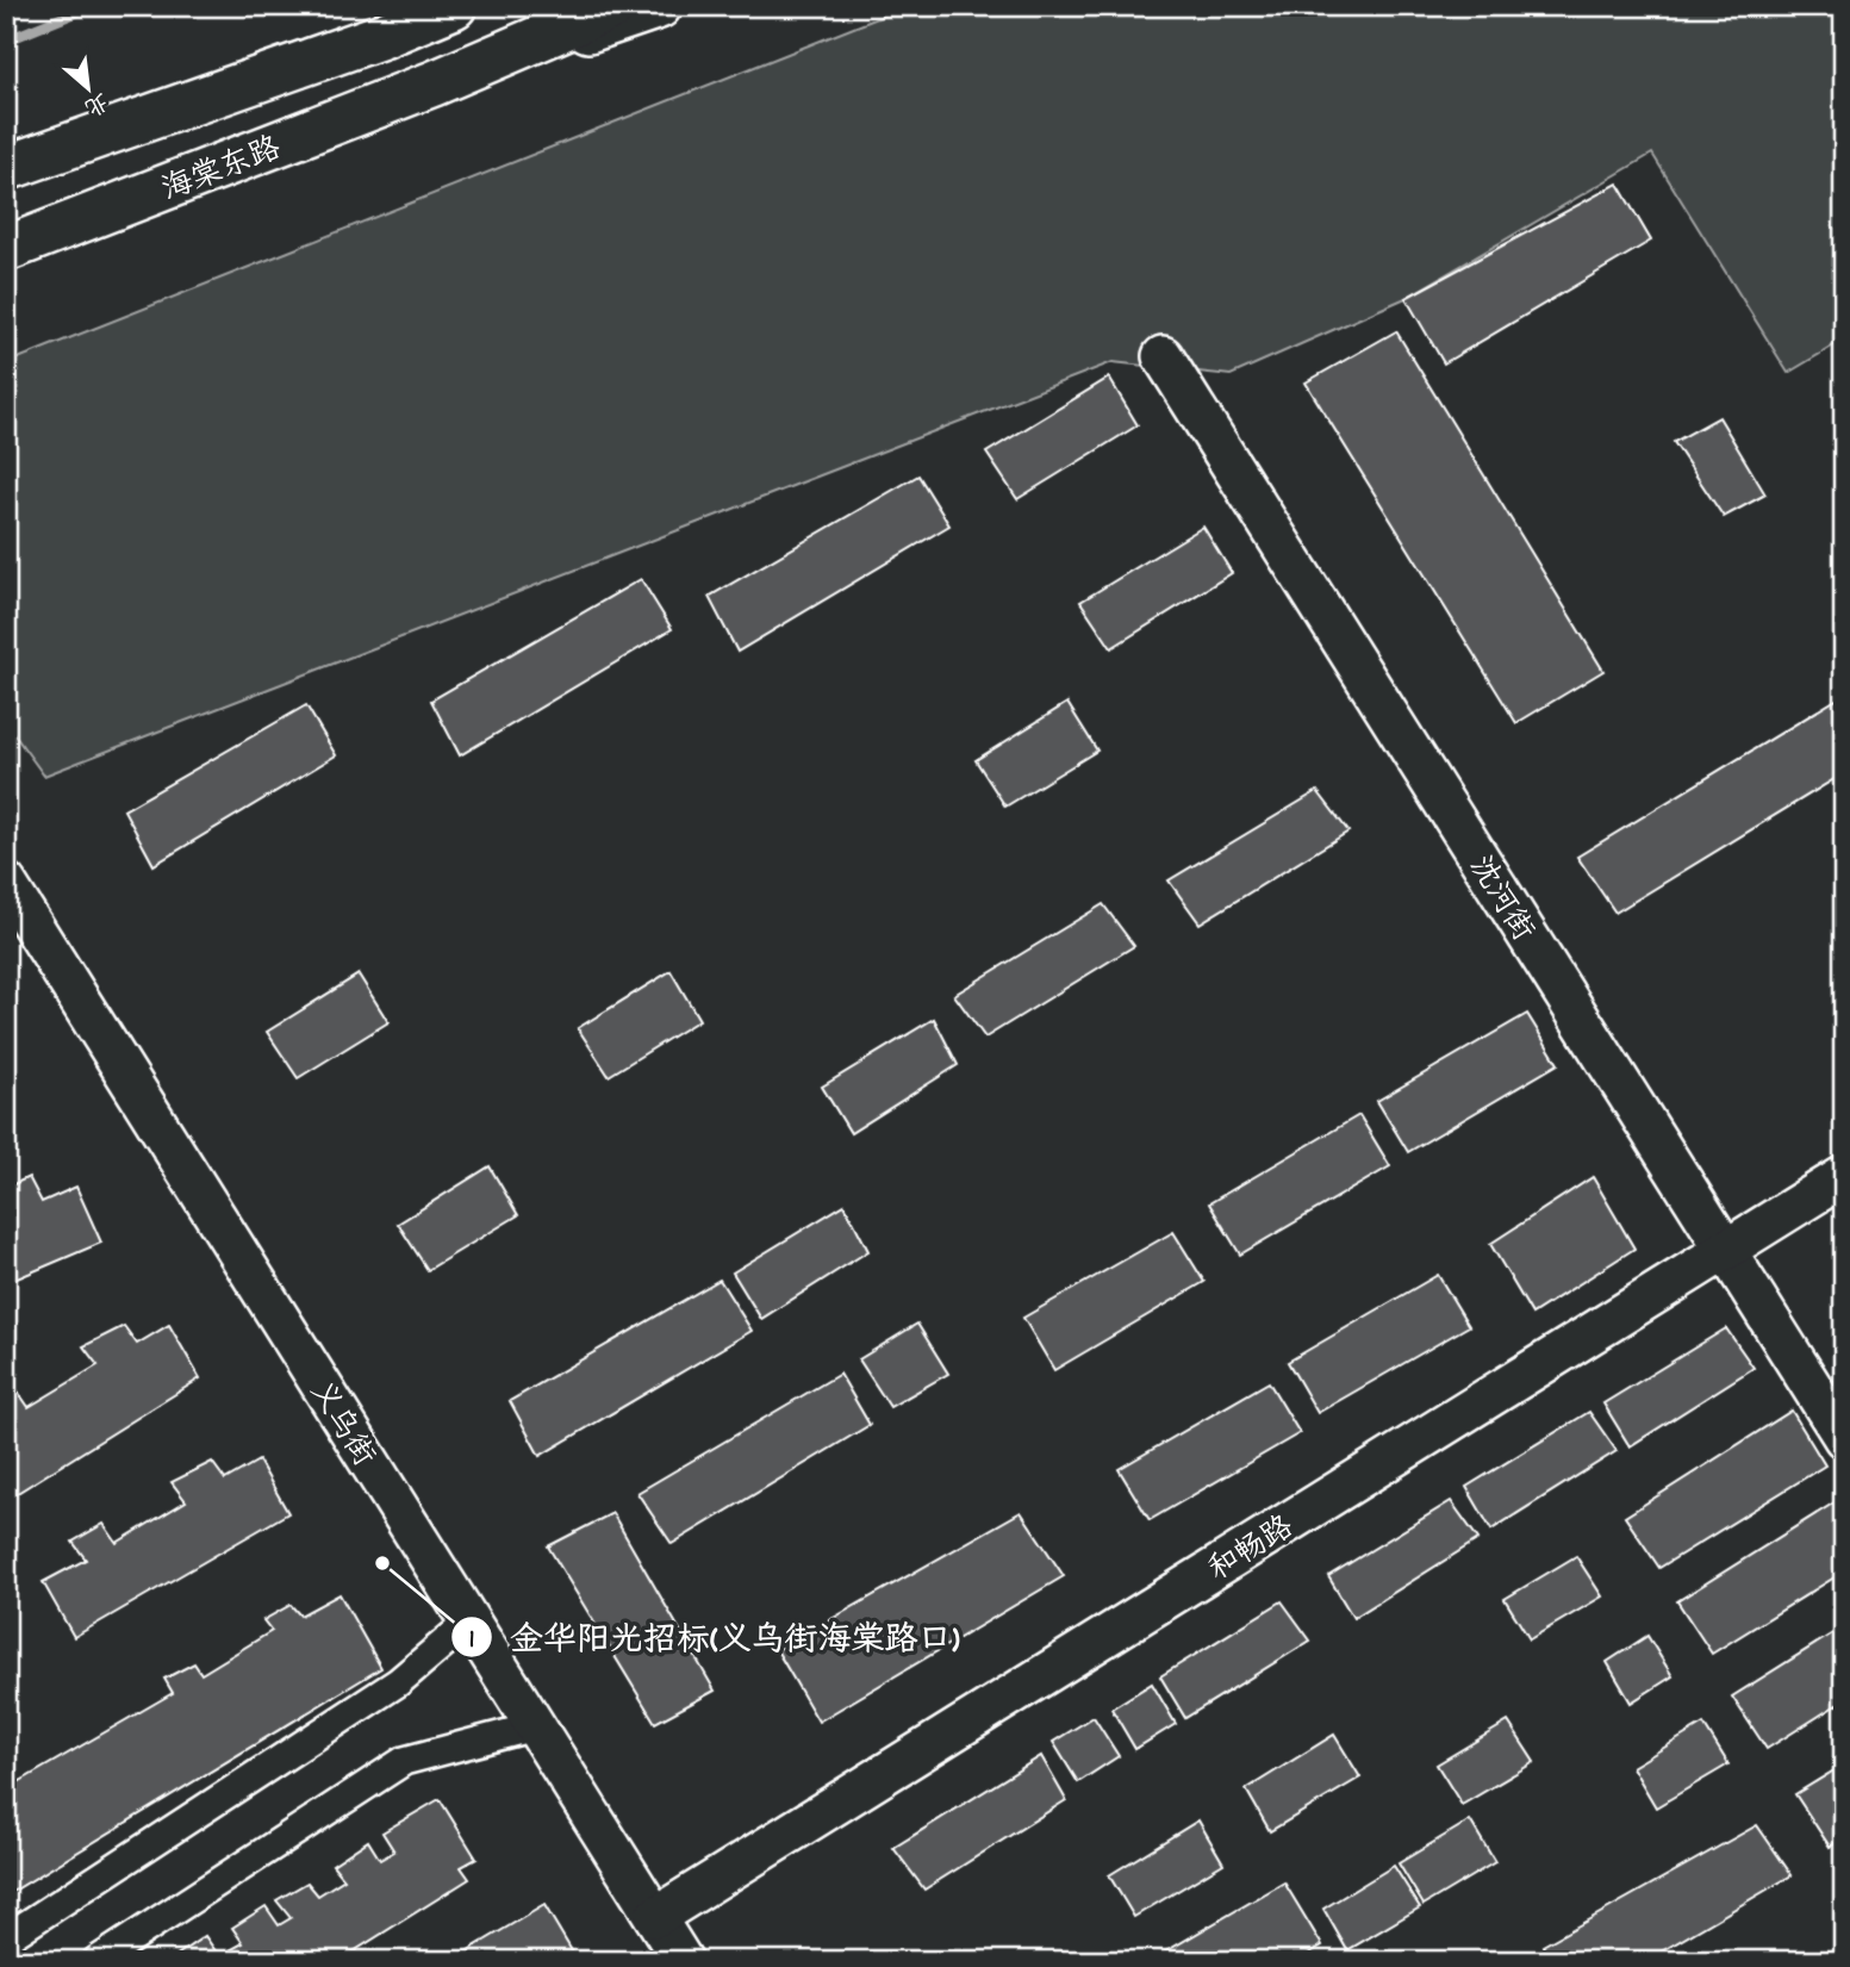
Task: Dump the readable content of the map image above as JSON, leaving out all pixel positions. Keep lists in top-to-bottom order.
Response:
{
  "streets": {
    "main road": ["海棠东路"],
    "street": ["沈河街", "义乌街", "和畅路"]
  },
  "crossings": [
    ["沈河街", "和畅路"],
    ["义乌街", "和畅路"]
  ],
  "places": ["金华阳光招标(义乌街海棠路口)"],
  "north": "bottom right"
}
